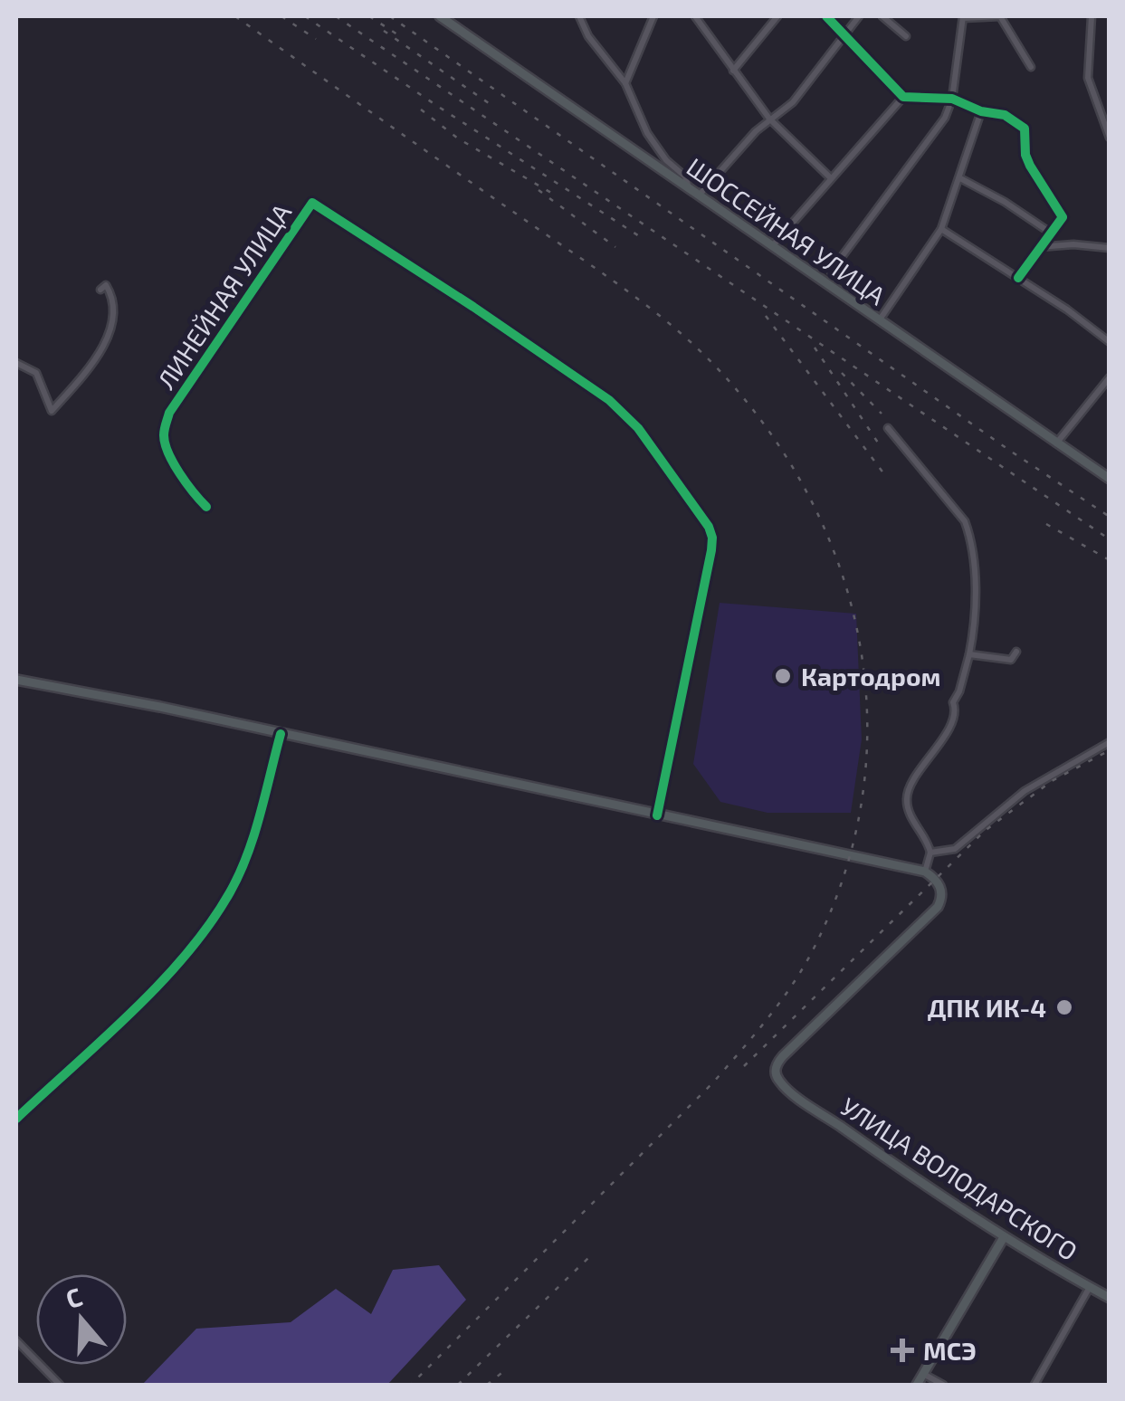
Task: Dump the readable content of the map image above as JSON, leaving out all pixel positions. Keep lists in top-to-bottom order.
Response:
{
  "streets": {
    "main road": ["ШОССЕЙНАЯ УЛИЦА", "УЛИЦА ВОЛОДАРСКОГО"],
    "street": ["ЛИНЕЙНАЯ УЛИЦА"]
  },
  "places": {
    "other": ["Картодром", "ДПК ИК-4"],
    "health": ["МСЭ"]
  },
  "north": "top"
}
